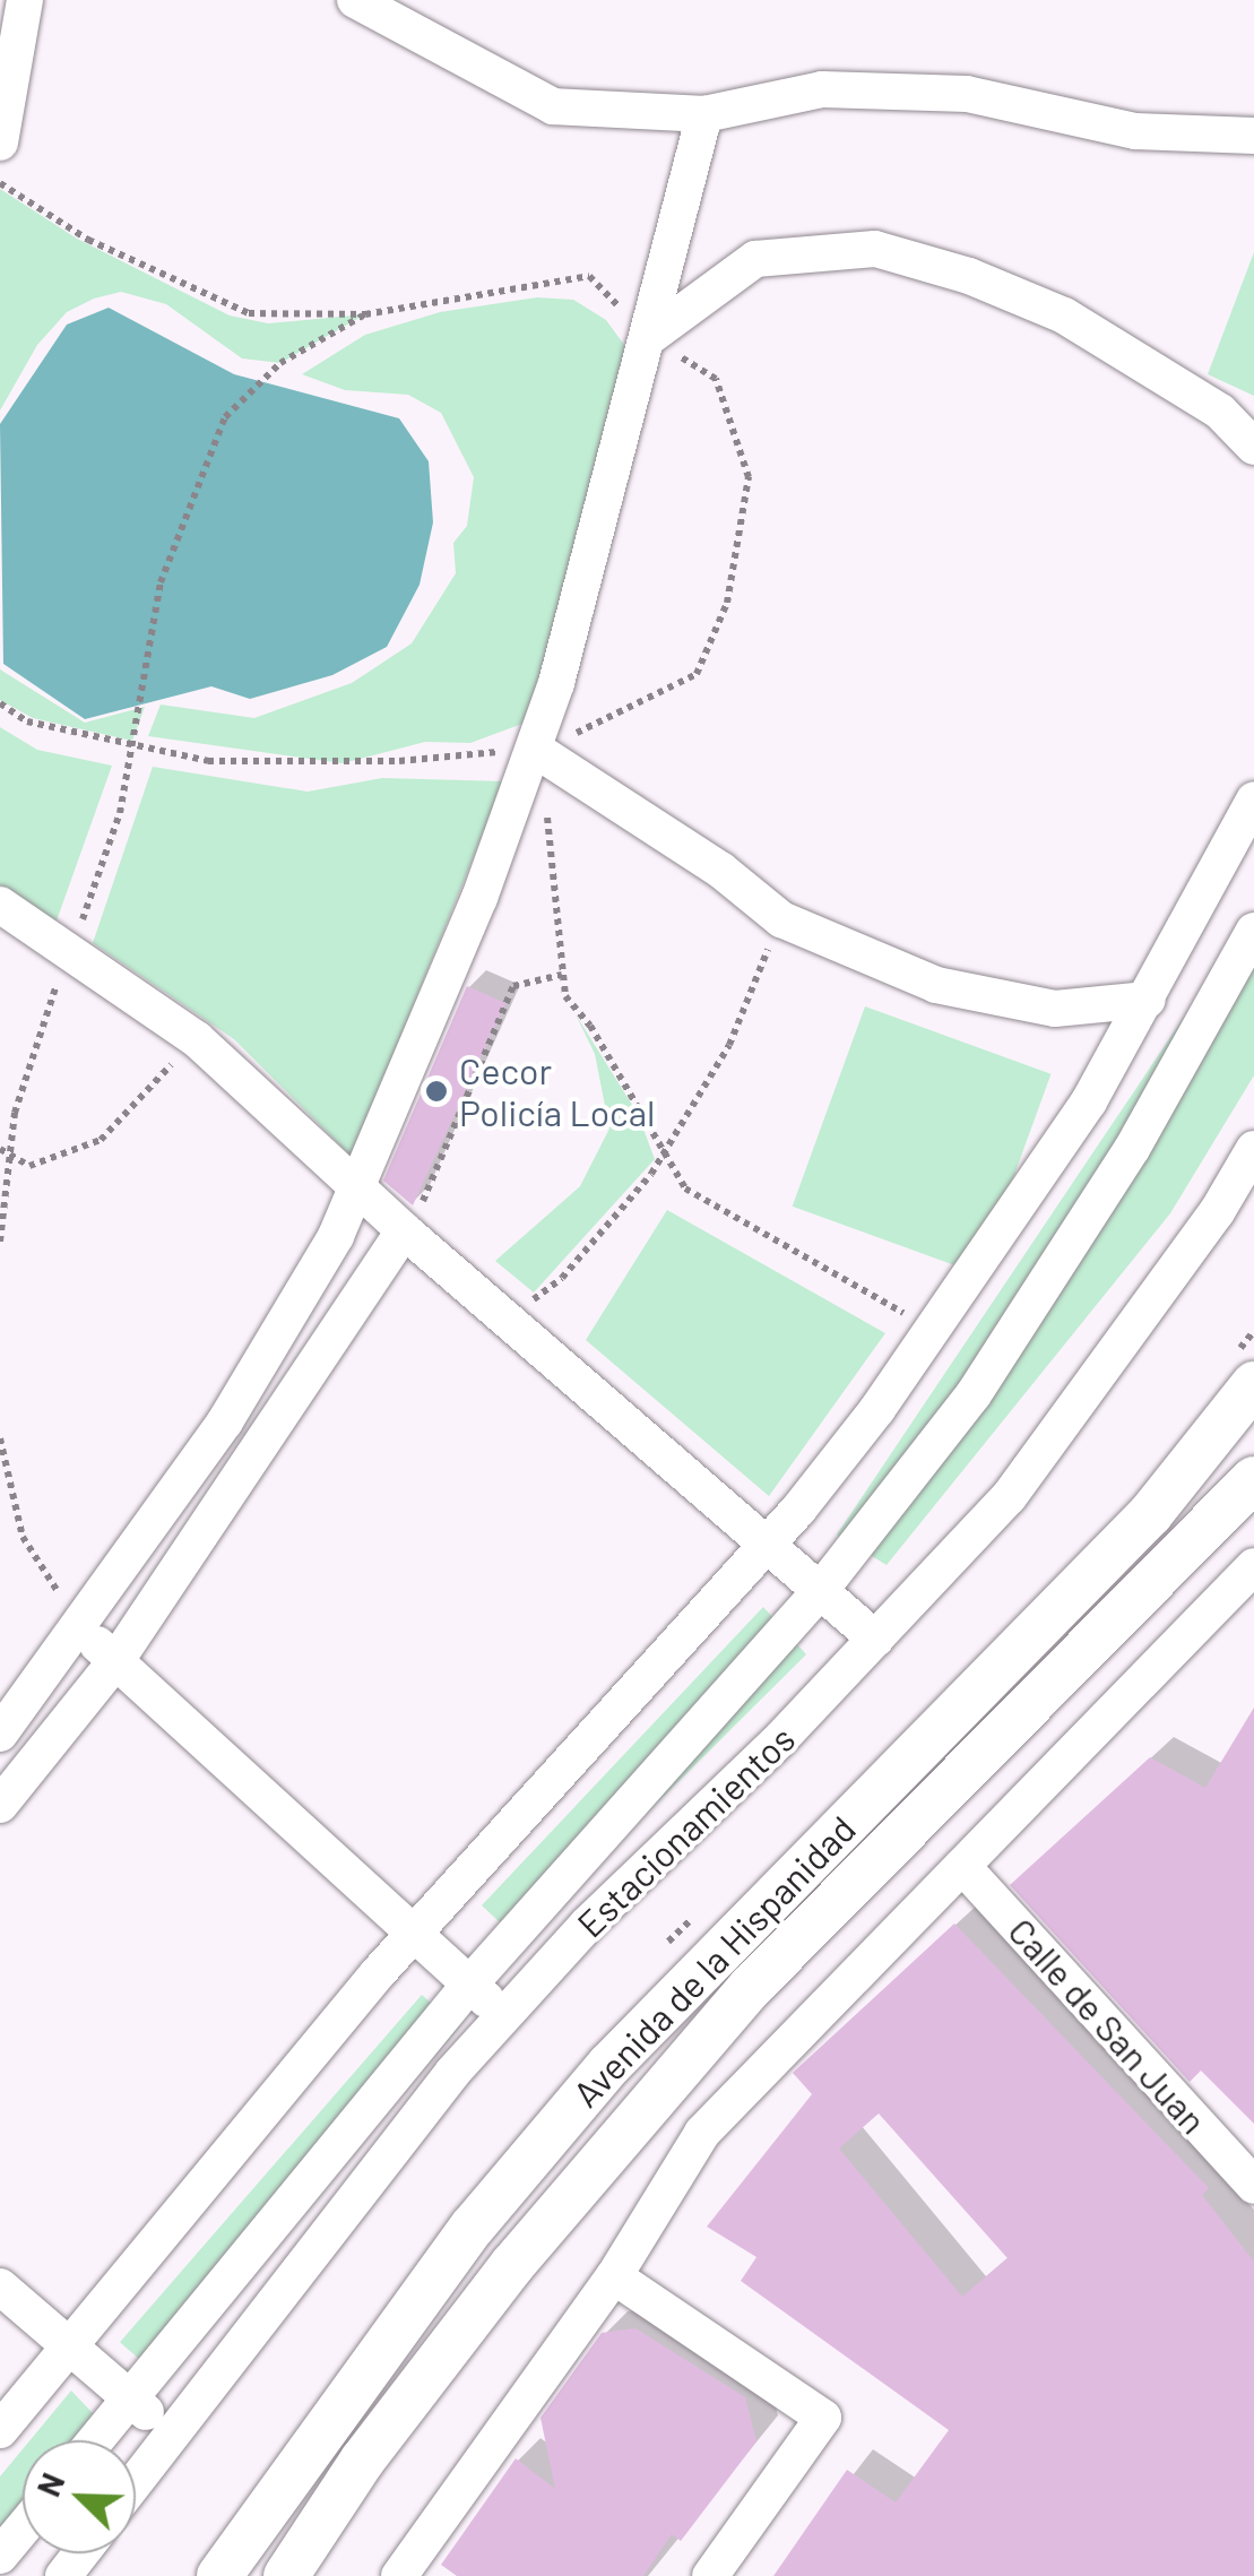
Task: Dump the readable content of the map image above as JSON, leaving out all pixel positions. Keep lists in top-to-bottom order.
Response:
{
  "streets": {
    "main road": ["Avenida de la Hispanidad"],
    "street": ["Estacionamientos", "Calle de San Juan"]
  },
  "places": ["Cecor Policía Local"],
  "north": "top left"
}
